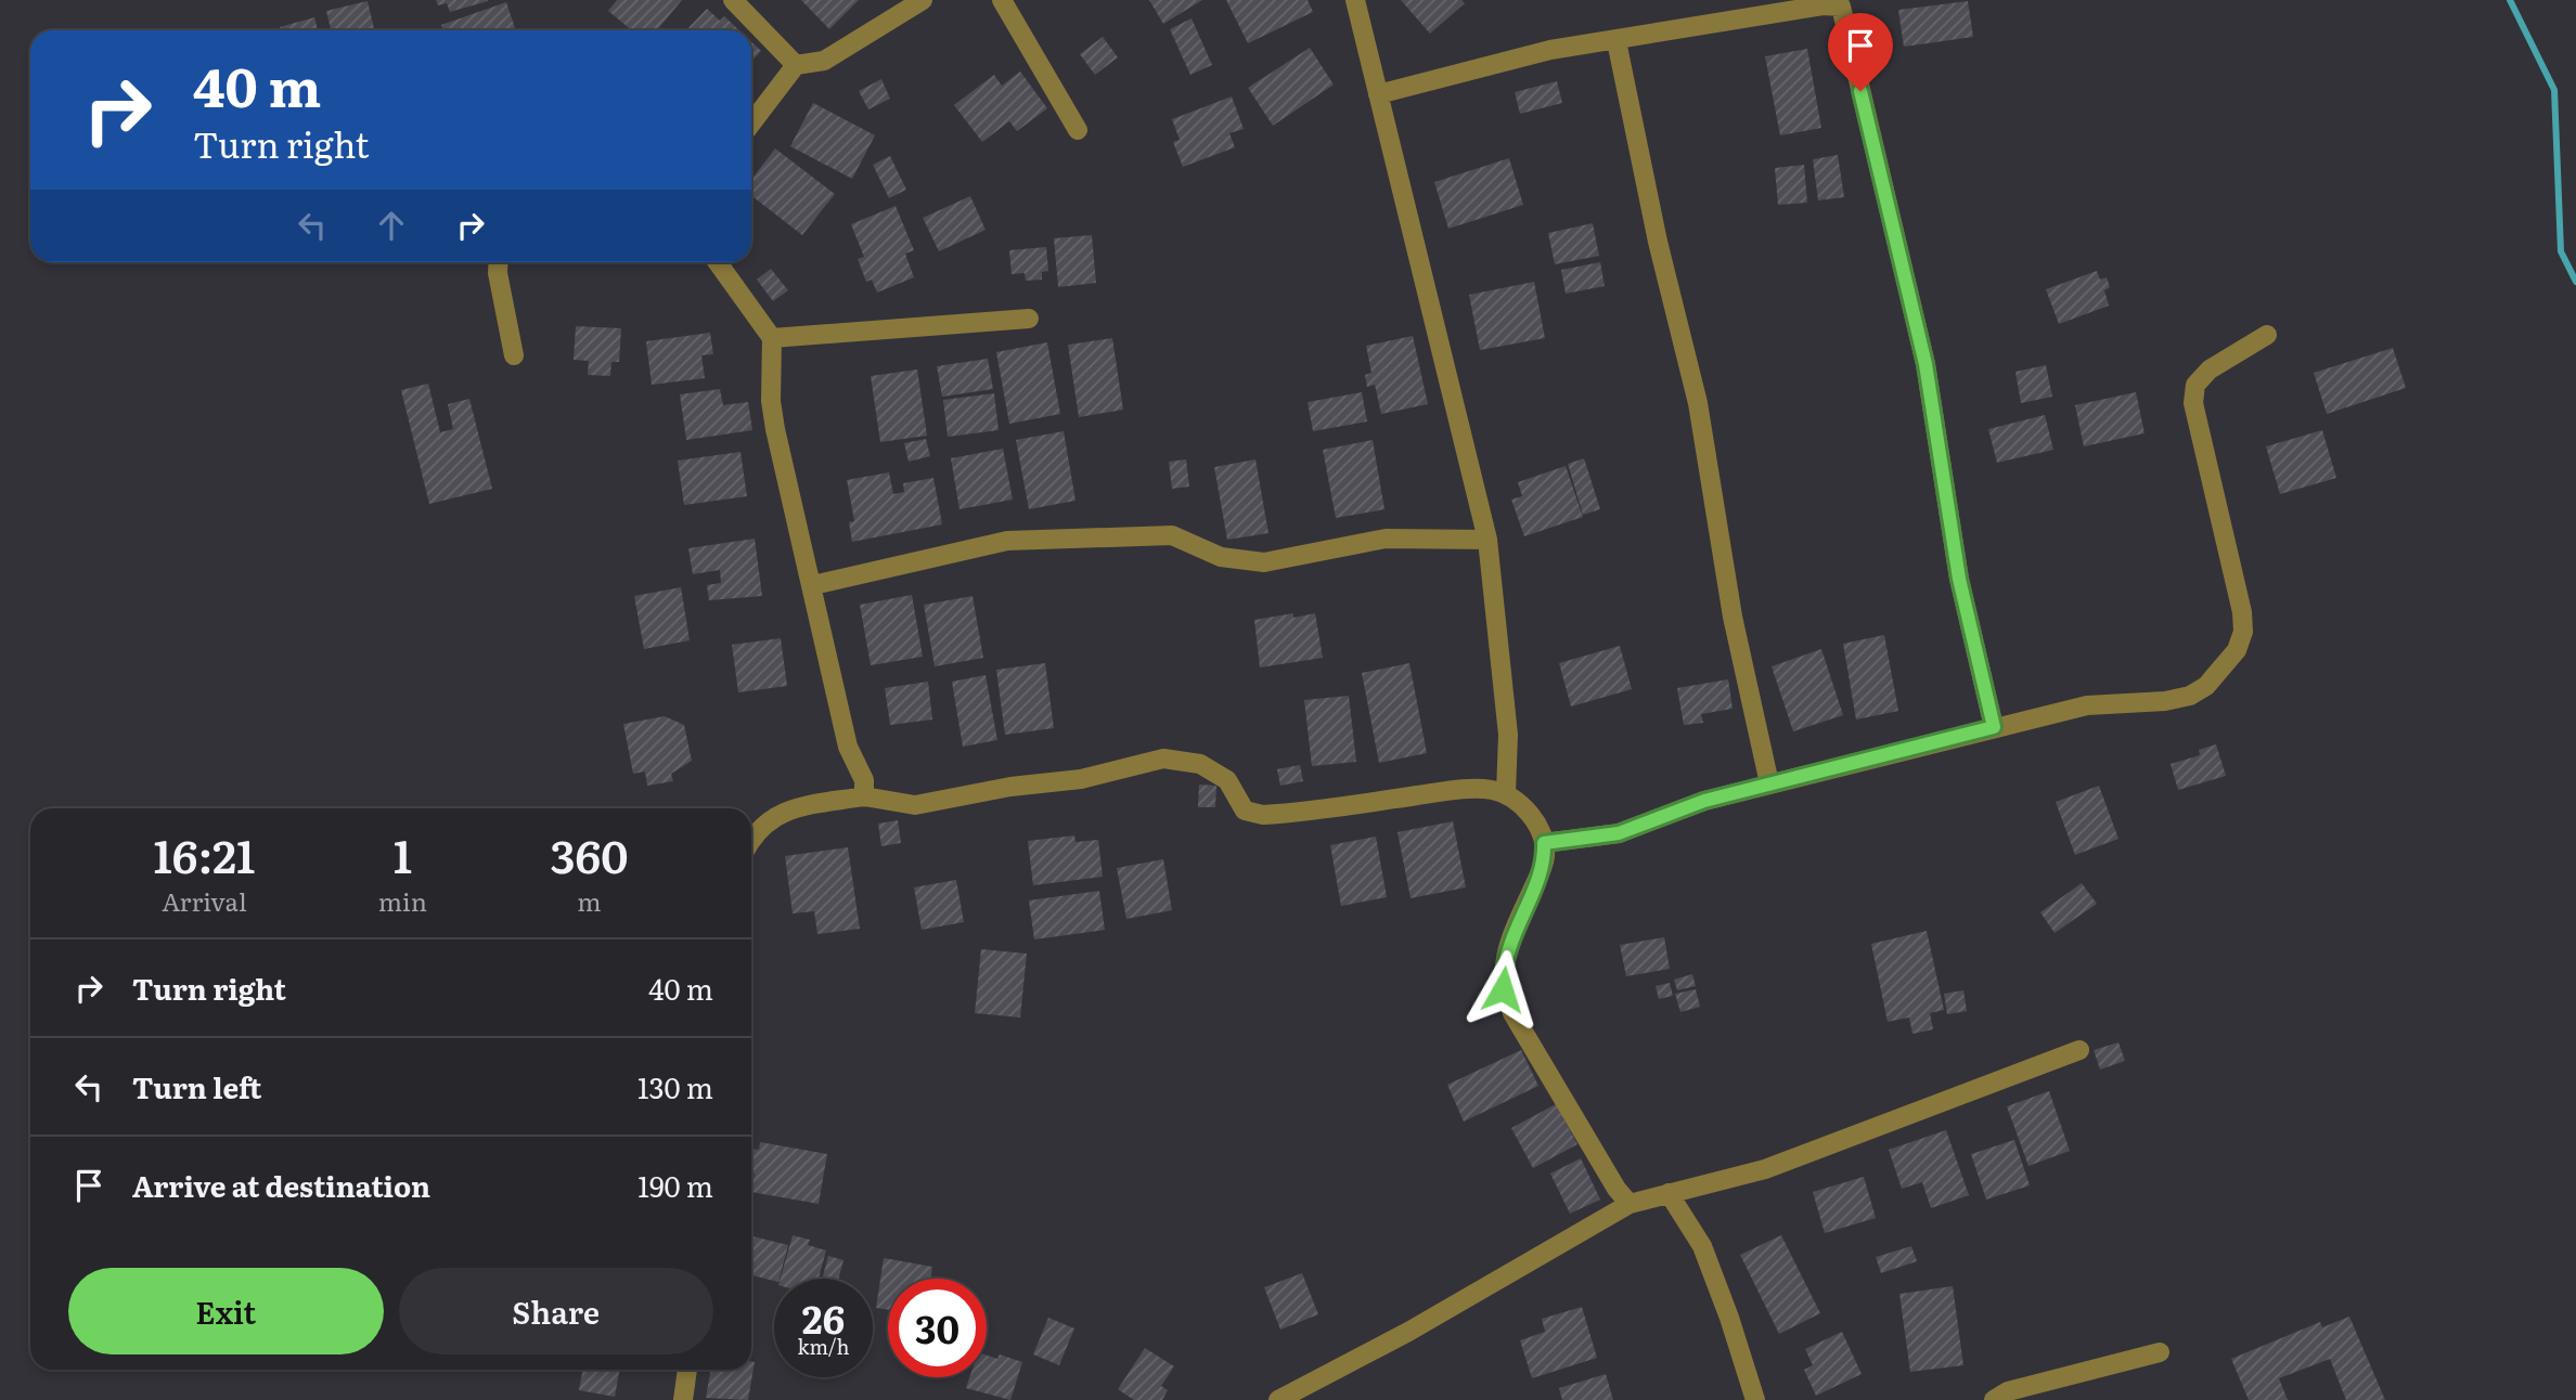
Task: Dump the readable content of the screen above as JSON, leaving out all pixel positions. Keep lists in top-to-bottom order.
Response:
{
  "page": {
    "turn": ["40 m", "Turn right"],
    "eta": [
      "16:21",
      "Arrival",
      "1",
      "min",
      "360",
      "m"
    ],
    "list": [
      {
        "name": "Turn right",
        "value": "40 m"
      },
      {
        "name": "Turn left",
        "value": "130 m"
      },
      {
        "name": "Arrive at destination",
        "value": "190 m"
      }
    ],
    "buttons": ["Exit", "Share"],
    "speed": "26 km/h",
    "limit": "30"
  }
}
